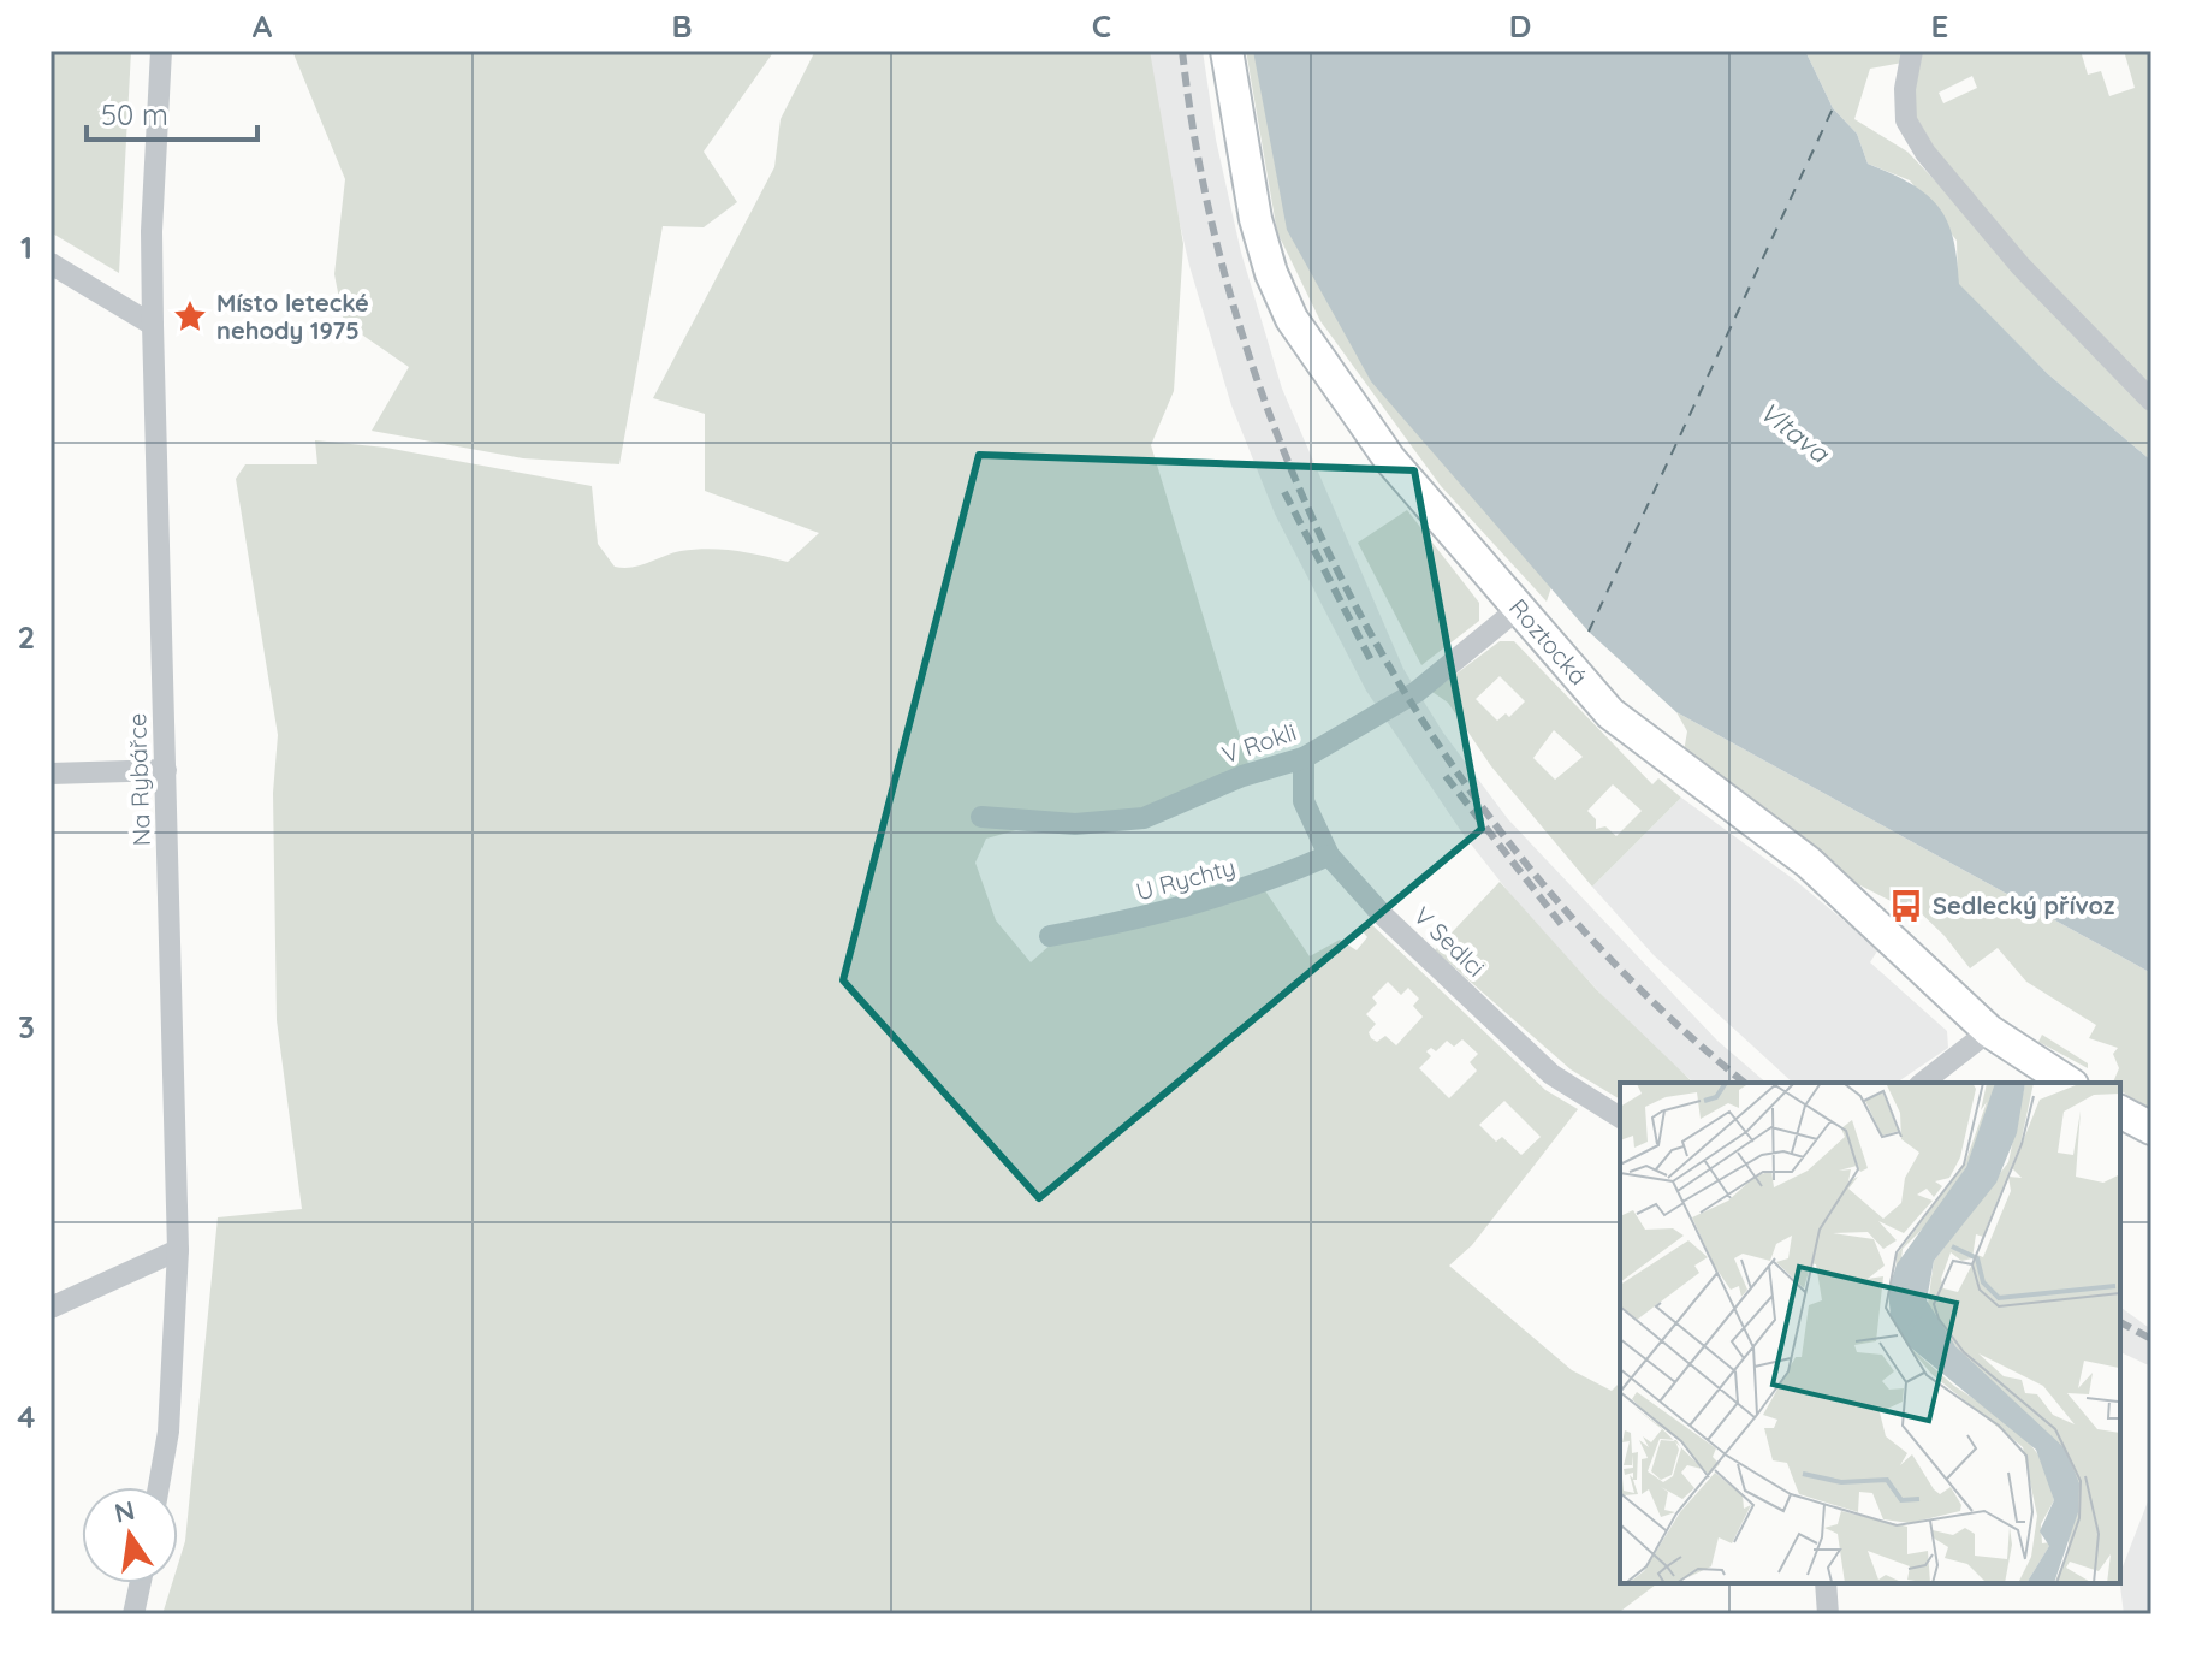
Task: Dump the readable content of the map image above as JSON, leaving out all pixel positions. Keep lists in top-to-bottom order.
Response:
{
  "streets": {
    "main road": ["Roztocká"],
    "street": [
      "V Rokli",
      "Na Rybářce",
      "U Rychty",
      "V Sedlci"
    ]
  },
  "crossings": [
    ["Roztocká", "V Rokli"],
    ["V Rokli", "V Sedlci"],
    ["U Rychty", "V Sedlci"]
  ],
  "water": ["Vltava"],
  "places": {
    "place": ["Místo letecké nehody 1975"],
    "bus stop": ["Sedlecký přívoz"]
  },
  "scale_bar": "50 m",
  "north": "top",
  "grid": {
    "columns": [
      "A",
      "B",
      "C",
      "D",
      "E"
    ],
    "rows": [
      "1",
      "2",
      "3",
      "4"
    ]
  }
}
